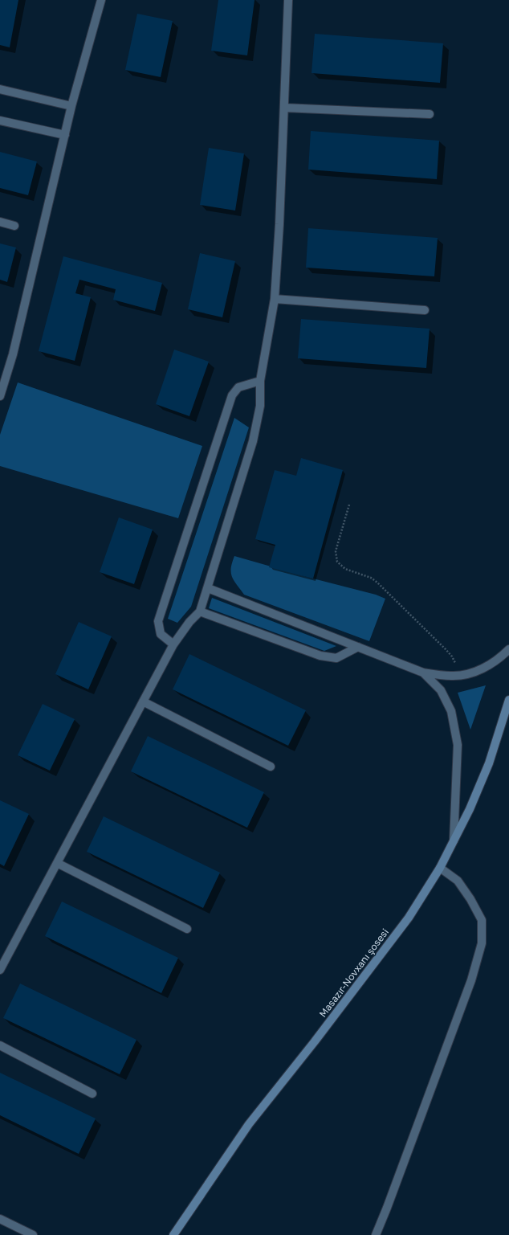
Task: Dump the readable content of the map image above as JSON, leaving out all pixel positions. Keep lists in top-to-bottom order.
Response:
{
  "streets": {
    "main road": ["Masazır-Novxanı şosesi"]
  }
}
